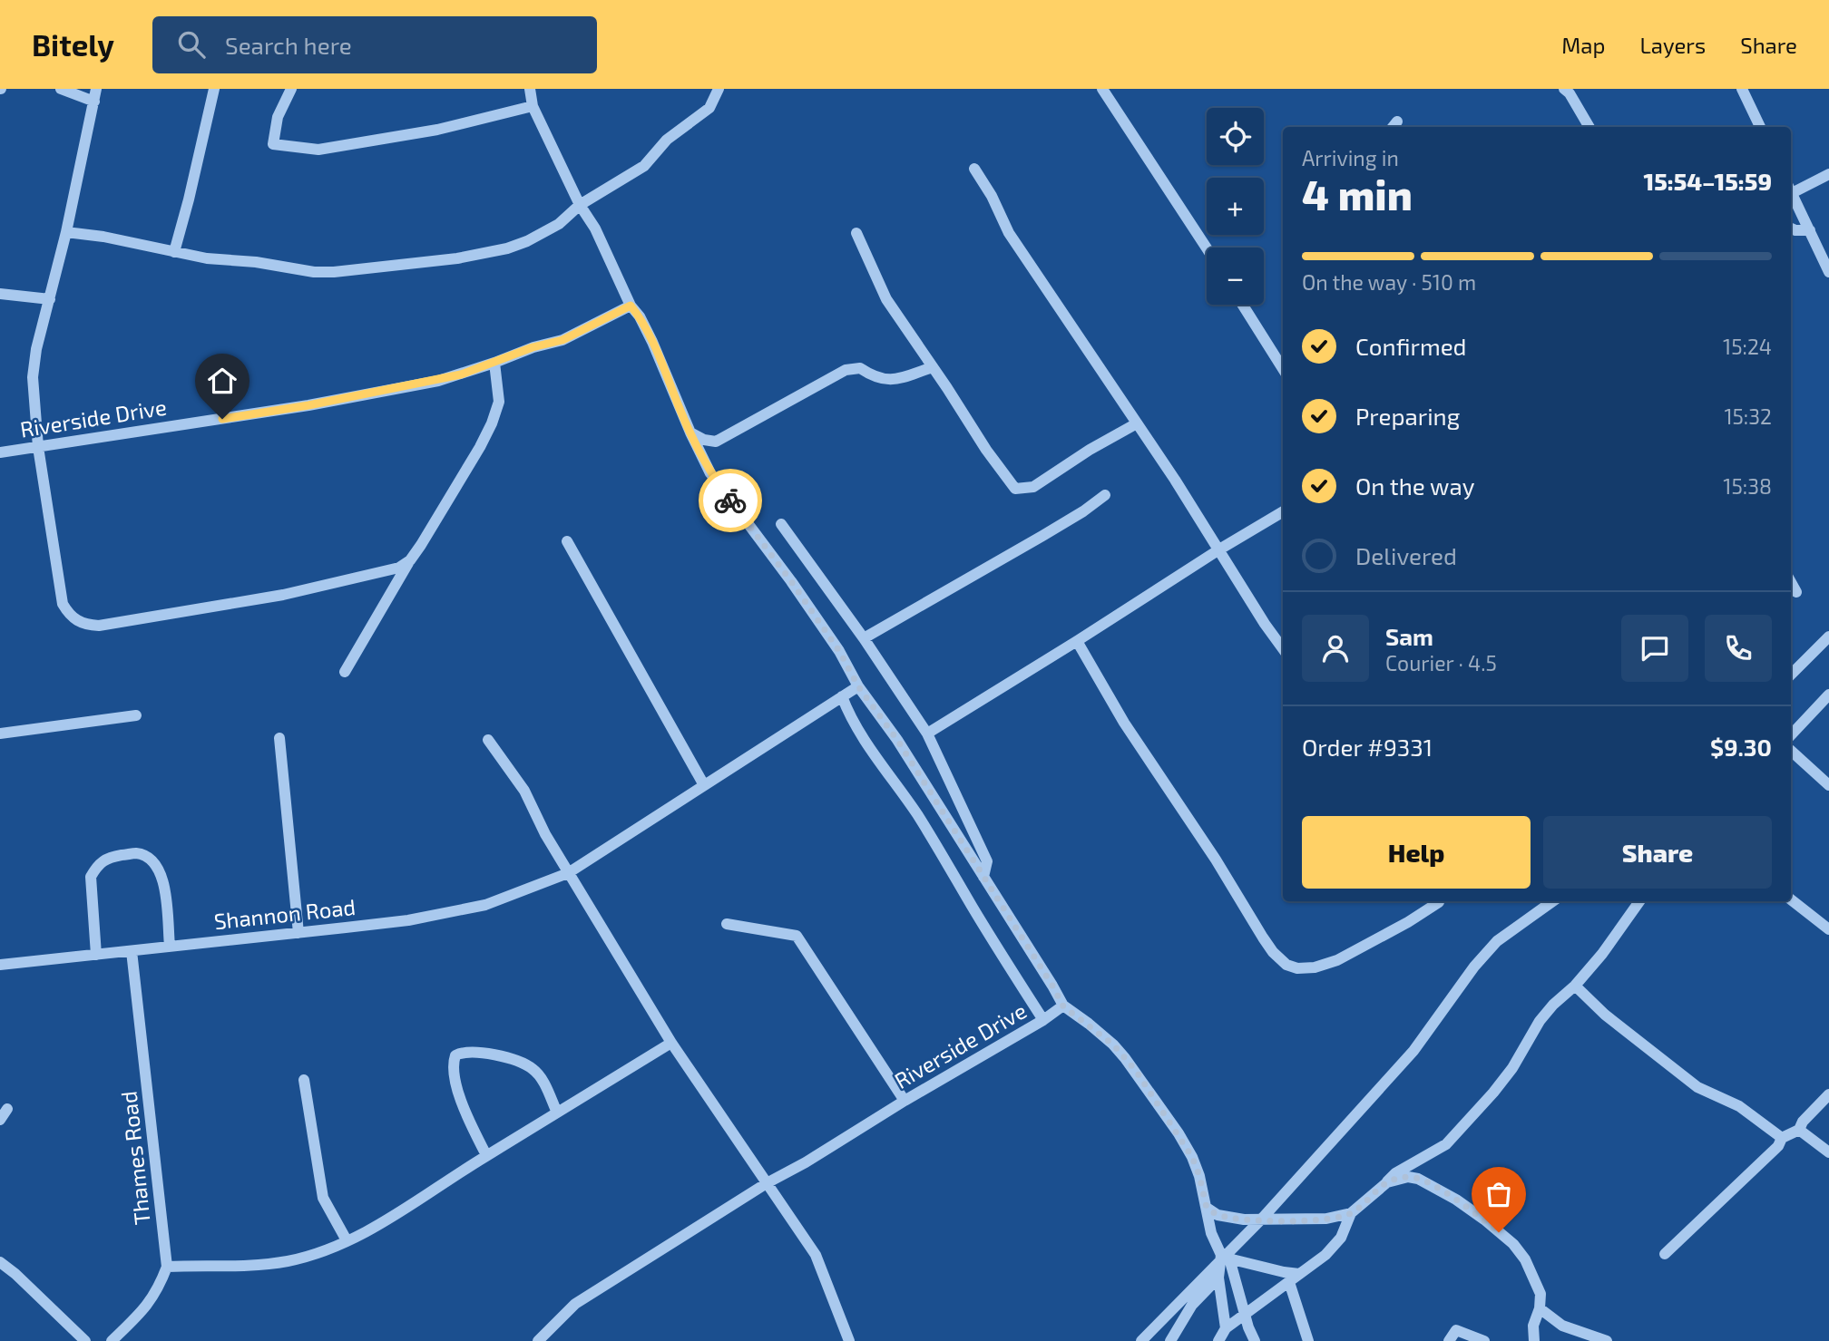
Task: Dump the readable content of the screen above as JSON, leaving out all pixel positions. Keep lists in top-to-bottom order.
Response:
{
  "streets": {
    "street": ["Riverside Drive", "Shannon Road", "Thames Road"]
  },
  "crossings": [
    ["Shannon Road", "Thames Road"]
  ],
  "page": {
    "header": "Bitely",
    "search": "Search here",
    "nav": ["Map", "Layers", "Share"],
    "map_buttons": ["+", "−"],
    "heading": ["4 min", "Arriving in", "15:54–15:59"],
    "panel": [
      "Sam",
      "Courier · 4.5",
      "Order #9331",
      "$9.30"
    ],
    "bar": "On the way · 510 m",
    "list": [
      ["Confirmed", "15:24"],
      ["Preparing", "15:32"],
      ["On the way", "15:38"],
      "Delivered"
    ],
    "buttons": ["Help", "Share"]
  }
}
